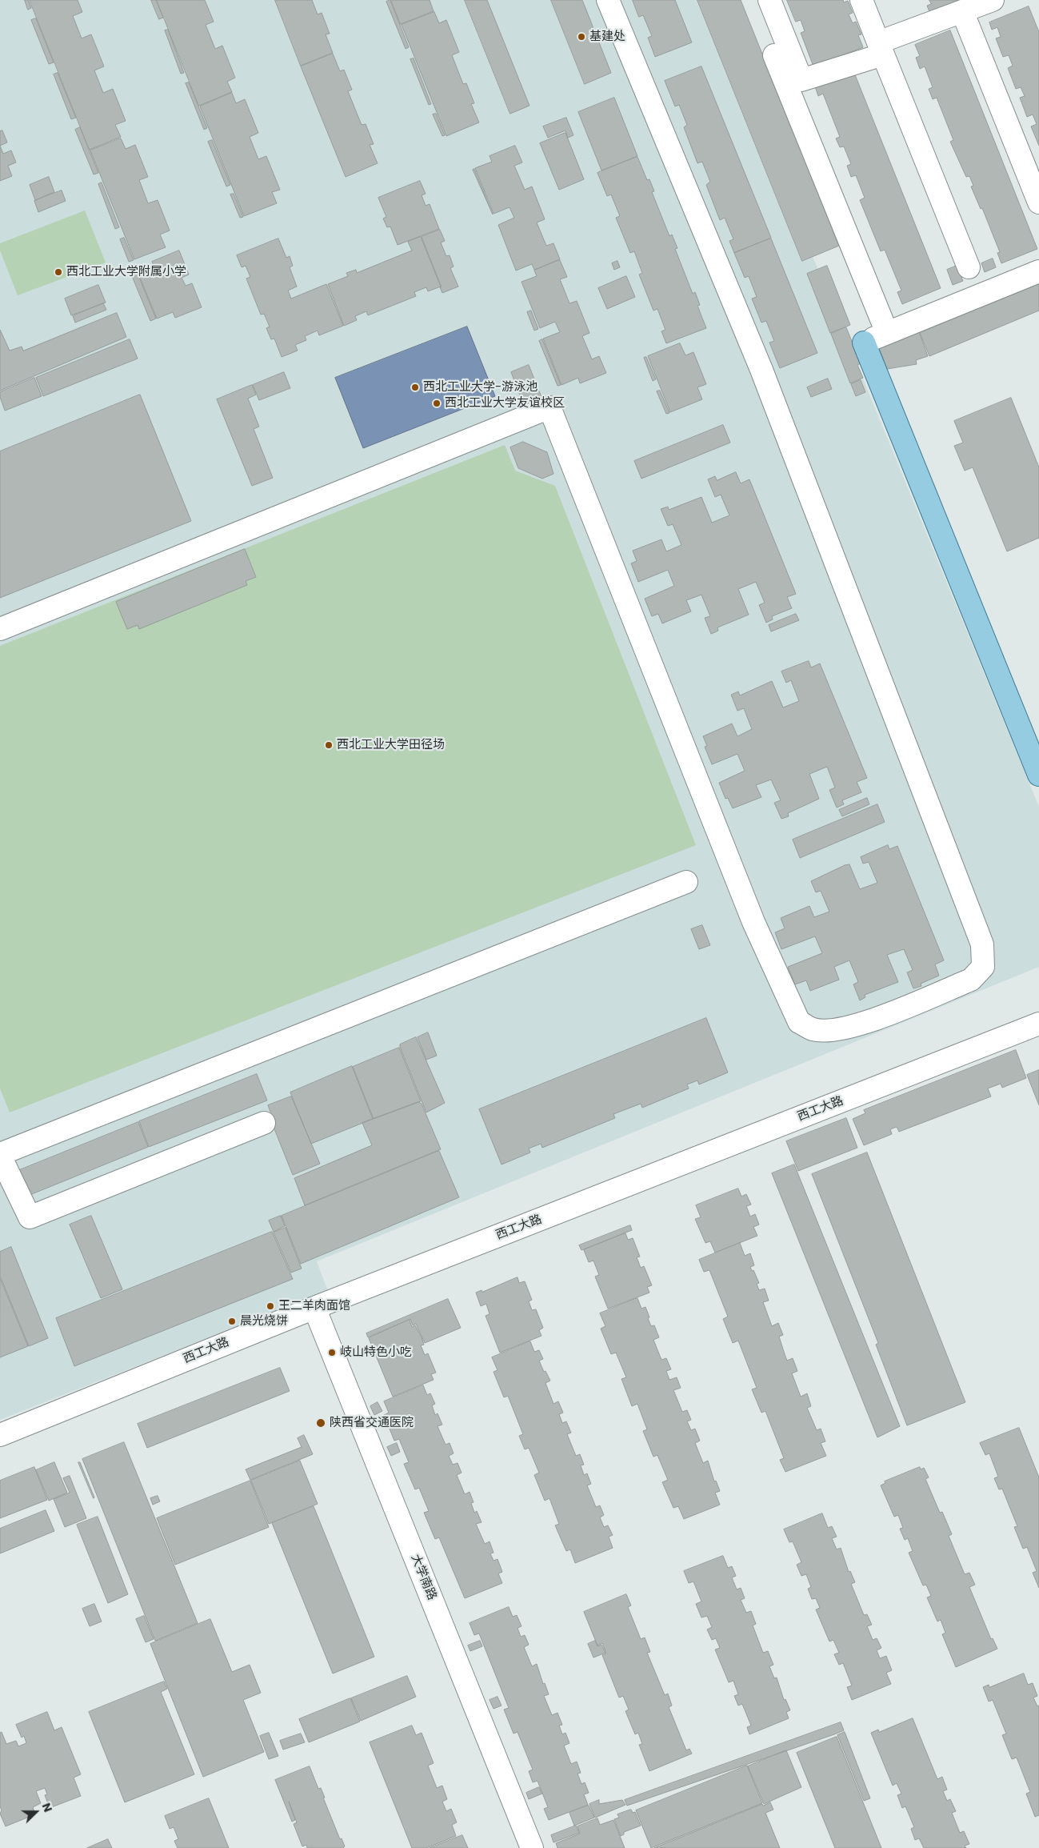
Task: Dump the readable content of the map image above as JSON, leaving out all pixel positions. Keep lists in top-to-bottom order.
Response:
{
  "streets": {
    "street": ["西工大路", "大学南路"]
  },
  "crossings": [
    ["西工大路", "大学南路"]
  ],
  "places": [
    "基建处",
    "西北工业大学附属小学",
    "西北工业大学-游泳池",
    "西北工业大学友谊校区",
    "西北工业大学田径场",
    "王二羊肉面馆",
    "晨光烧饼",
    "岐山特色小吃",
    "陕西省交通医院"
  ],
  "north": "right"
}
